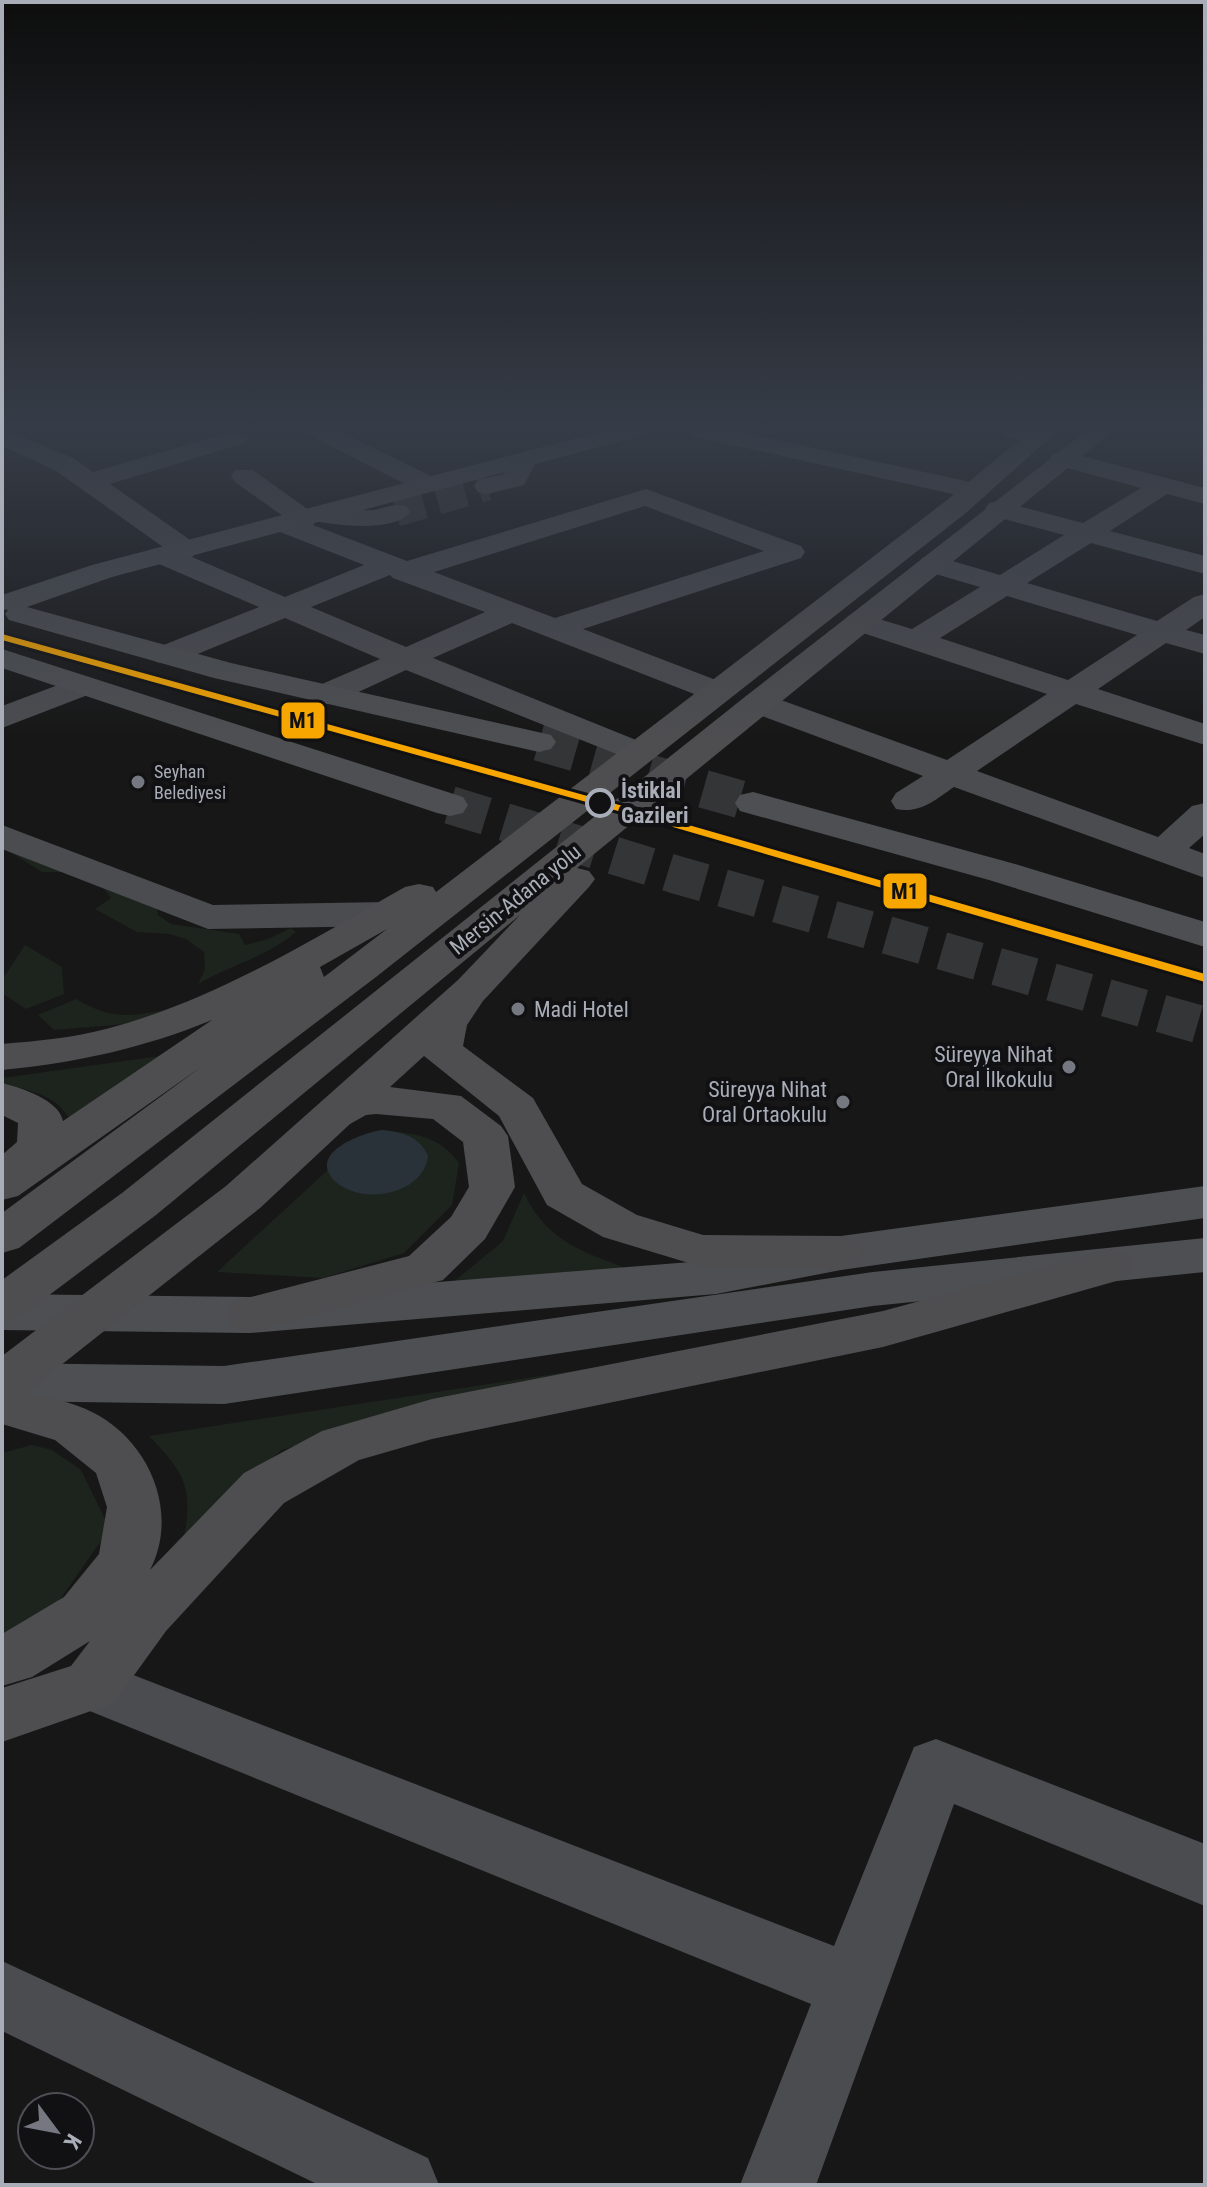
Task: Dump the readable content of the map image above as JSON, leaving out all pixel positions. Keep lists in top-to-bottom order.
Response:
{
  "streets": {
    "highway": ["Mersin-Adana yolu"]
  },
  "places": [
    "Seyhan Belediyesi",
    "İstiklal Gazileri",
    "Madi Hotel",
    "Süreyya Nihat Oral İlkokulu",
    "Süreyya Nihat Oral Ortaokulu"
  ],
  "lines": ["transit line M1"],
  "north": "bottom right"
}
